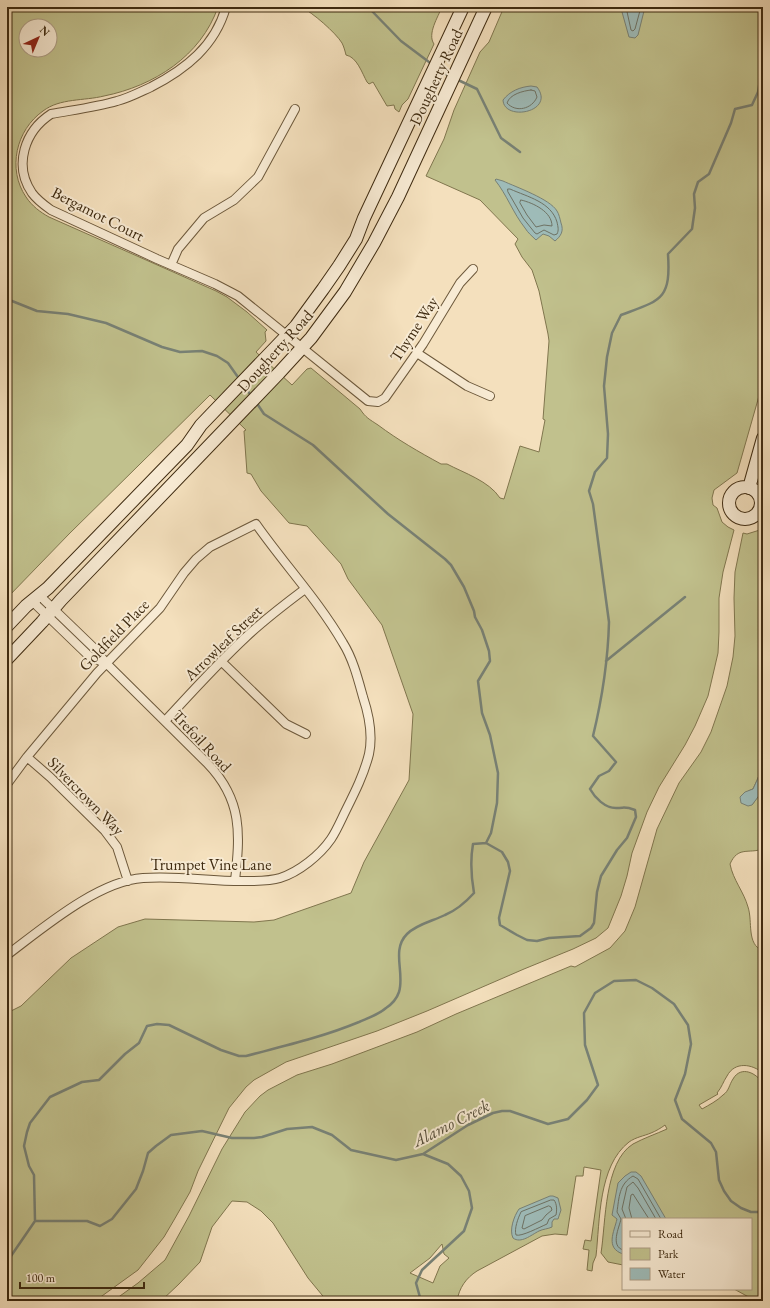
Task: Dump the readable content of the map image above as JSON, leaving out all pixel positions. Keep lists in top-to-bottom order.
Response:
{
  "streets": {
    "main road": ["Dougherty Road"],
    "street": [
      "Bergamot Court",
      "Thyme Way",
      "Goldfield Place",
      "Arrowleaf Street",
      "Trefoil Road",
      "Silvercrown Way",
      "Trumpet Vine Lane"
    ]
  },
  "crossings": [
    ["Dougherty Road", "Bergamot Court"],
    ["Dougherty Road", "Trefoil Road"],
    ["Bergamot Court", "Thyme Way"],
    ["Goldfield Place", "Trefoil Road"],
    ["Goldfield Place", "Silvercrown Way"],
    ["Goldfield Place", "Trumpet Vine Lane"],
    ["Arrowleaf Street", "Trefoil Road"],
    ["Arrowleaf Street", "Trumpet Vine Lane"],
    ["Trefoil Road", "Trumpet Vine Lane"],
    ["Silvercrown Way", "Trumpet Vine Lane"]
  ],
  "water": ["Alamo Creek"],
  "legend": ["Road", "Park", "Water"],
  "scale_bar": "100 m",
  "north": "top right"
}
